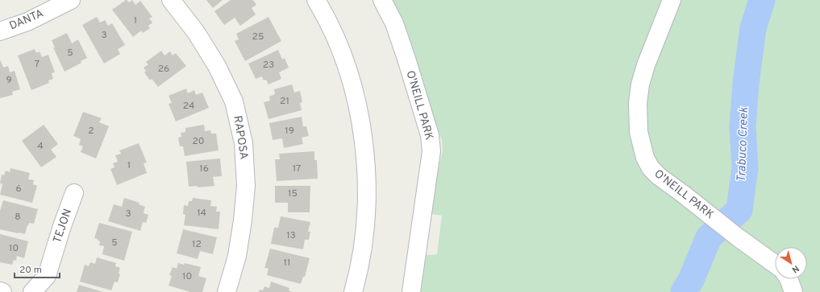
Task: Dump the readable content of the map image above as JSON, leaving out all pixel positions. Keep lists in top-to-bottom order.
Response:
{
  "streets": {
    "street": [
      "DANTA",
      "O'NEILL PARK",
      "RAPOSA",
      "TEJON"
    ]
  },
  "water": ["Trabuco Creek"],
  "house_numbers": [
    "1",
    "3",
    "25",
    "5",
    "7",
    "23",
    "26",
    "9",
    "21",
    "24",
    "2",
    "19",
    "20",
    "4",
    "1",
    "16",
    "17",
    "6",
    "15",
    "14",
    "3",
    "8",
    "13",
    "5",
    "12",
    "10",
    "11",
    "10"
  ],
  "scale_bar": "20 m",
  "north": "bottom right"
}
